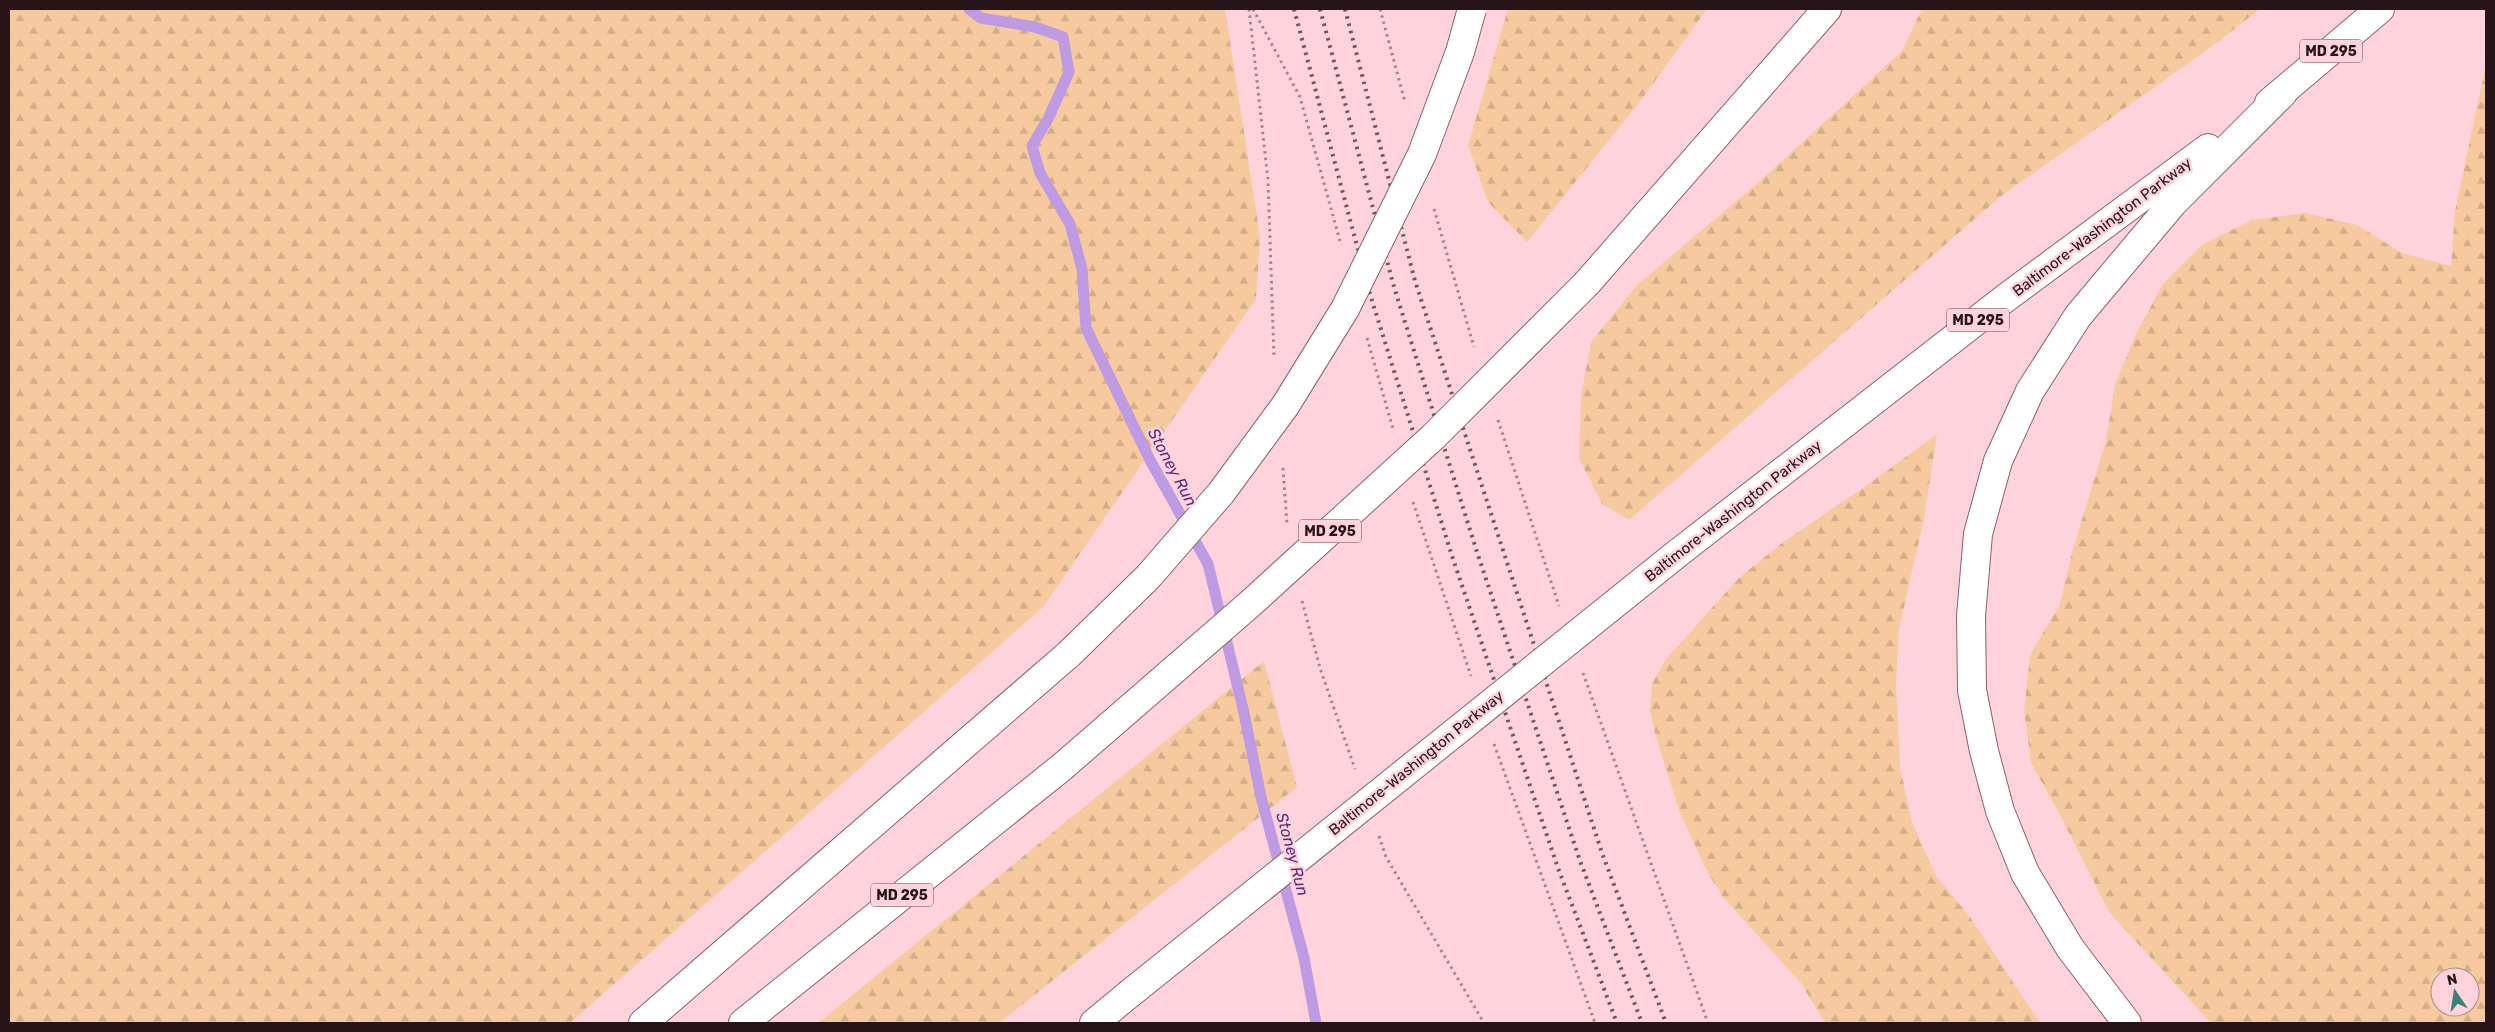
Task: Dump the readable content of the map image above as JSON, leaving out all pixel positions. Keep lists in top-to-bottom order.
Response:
{
  "streets": {
    "highway": ["MD 295", "Baltimore-Washington Parkway"]
  },
  "water": ["Stoney Run"],
  "north": "top"
}
